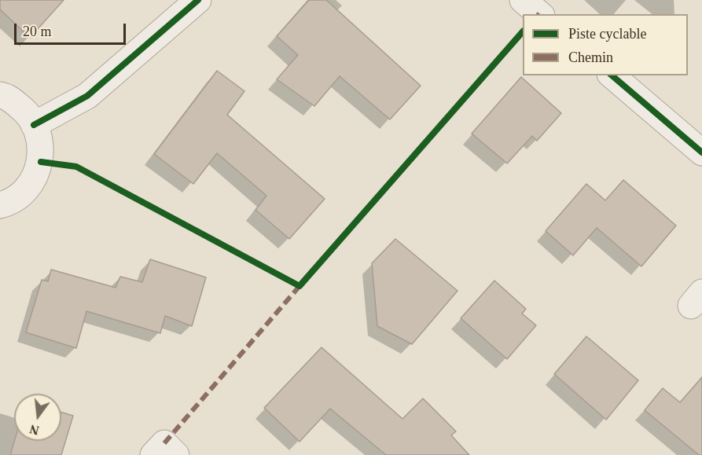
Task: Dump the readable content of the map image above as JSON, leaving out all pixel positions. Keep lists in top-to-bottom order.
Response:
{
  "legend": ["Piste cyclable", "Chemin"],
  "scale_bar": "20 m",
  "north": "bottom"
}
